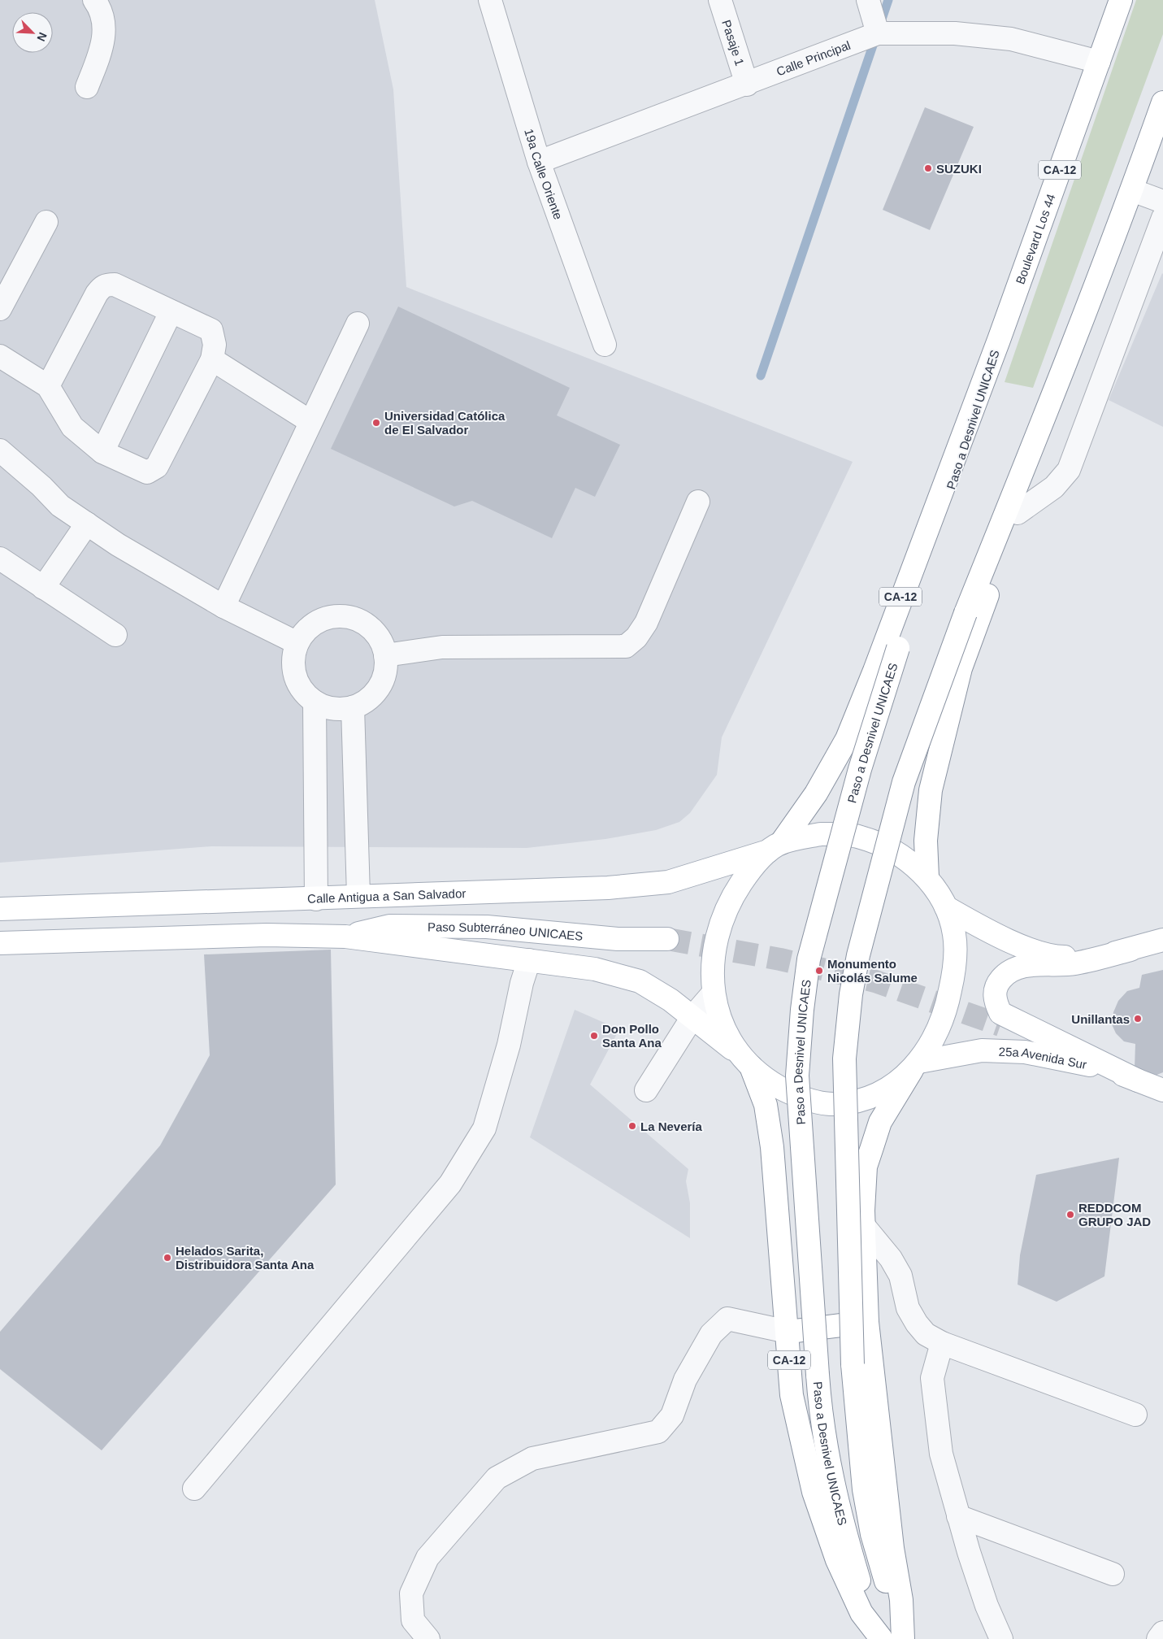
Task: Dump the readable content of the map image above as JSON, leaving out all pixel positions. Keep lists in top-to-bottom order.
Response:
{
  "streets": {
    "main road": [
      "CA-12",
      "Boulevard Los 44",
      "Paso a Desnivel UNICAES",
      "Calle Antigua a San Salvador",
      "Paso Subterráneo UNICAES",
      "25a Avenida Sur"
    ],
    "street": ["Pasaje 1", "Calle Principal", "19a Calle Oriente"]
  },
  "crossings": [
    ["Pasaje 1", "Calle Principal"],
    ["Calle Principal", "19a Calle Oriente"],
    ["Calle Principal", "Boulevard Los 44"],
    ["CA-12", "Boulevard Los 44"],
    ["CA-12", "Paso a Desnivel UNICAES"],
    ["CA-12", "Calle Antigua a San Salvador"],
    ["Boulevard Los 44", "Paso a Desnivel UNICAES"]
  ],
  "places": [
    "SUZUKI",
    "Universidad Católica de El Salvador",
    "Monumento Nicolás Salume",
    "Unillantas",
    "Don Pollo Santa Ana",
    "La Nevería",
    "REDDCOM GRUPO JAD",
    "Helados Sarita, Distribuidora Santa Ana"
  ],
  "north": "bottom right"
}
